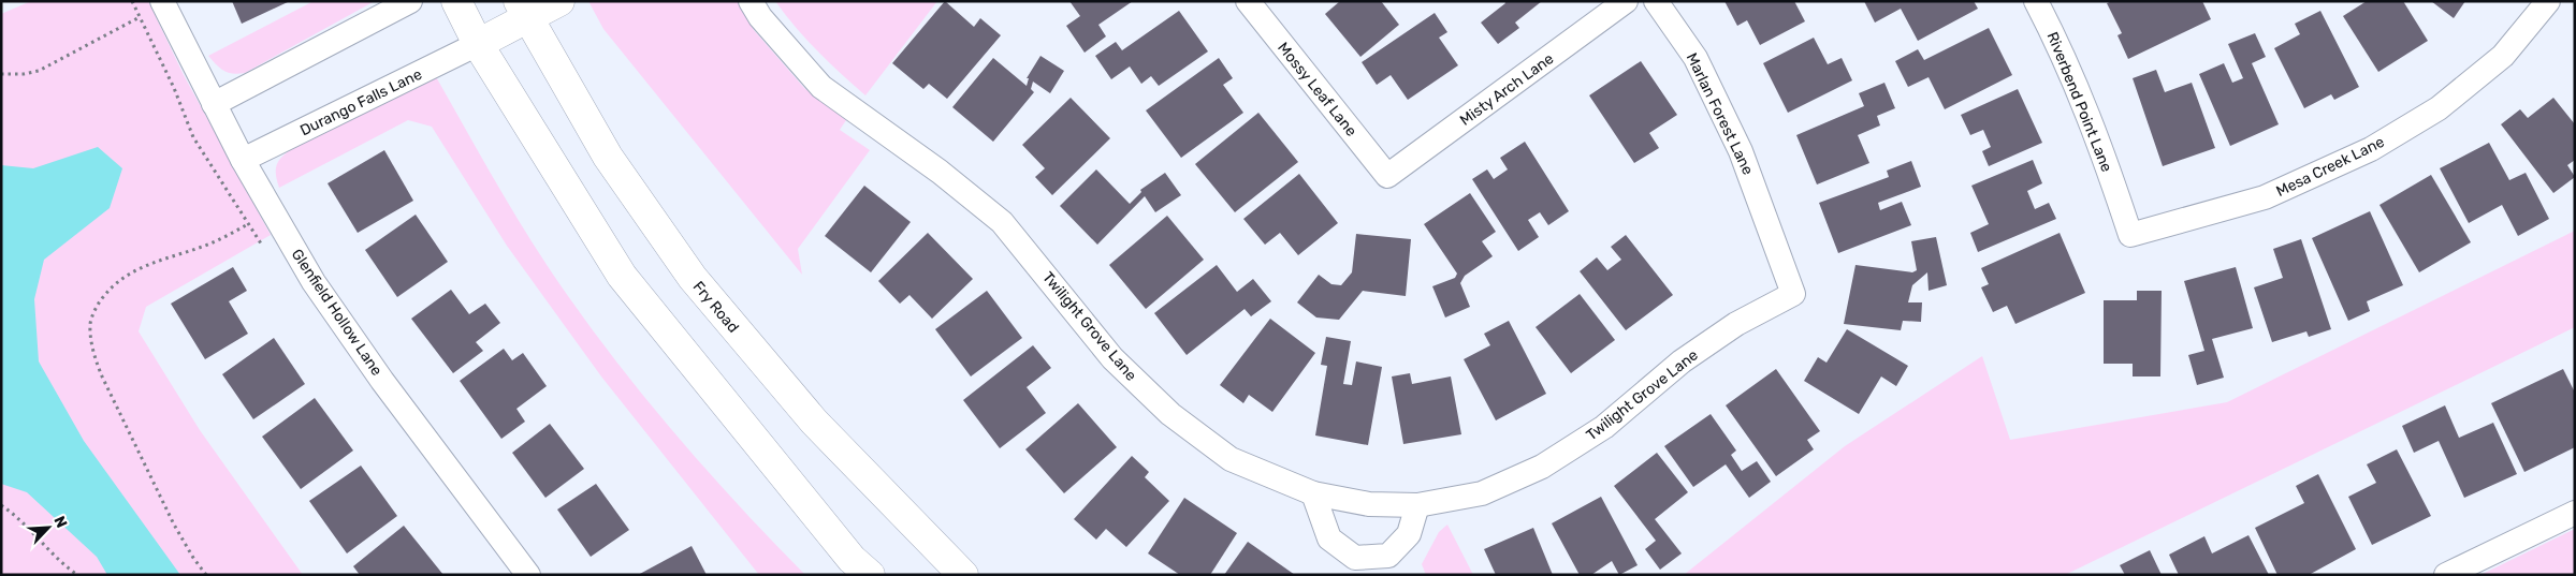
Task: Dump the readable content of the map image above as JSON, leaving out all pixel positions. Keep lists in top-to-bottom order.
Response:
{
  "streets": {
    "main road": ["Fry Road"],
    "street": [
      "Mossy Leaf Lane",
      "Misty Arch Lane",
      "Durango Falls Lane",
      "Riverbend Point Lane",
      "Marlan Forest Lane",
      "Mesa Creek Lane",
      "Glenfield Hollow Lane",
      "Twilight Grove Lane"
    ]
  },
  "crossings": [
    ["Mossy Leaf Lane", "Misty Arch Lane"],
    ["Durango Falls Lane", "Glenfield Hollow Lane"],
    ["Riverbend Point Lane", "Mesa Creek Lane"],
    ["Marlan Forest Lane", "Twilight Grove Lane"]
  ],
  "north": "top right"
}
